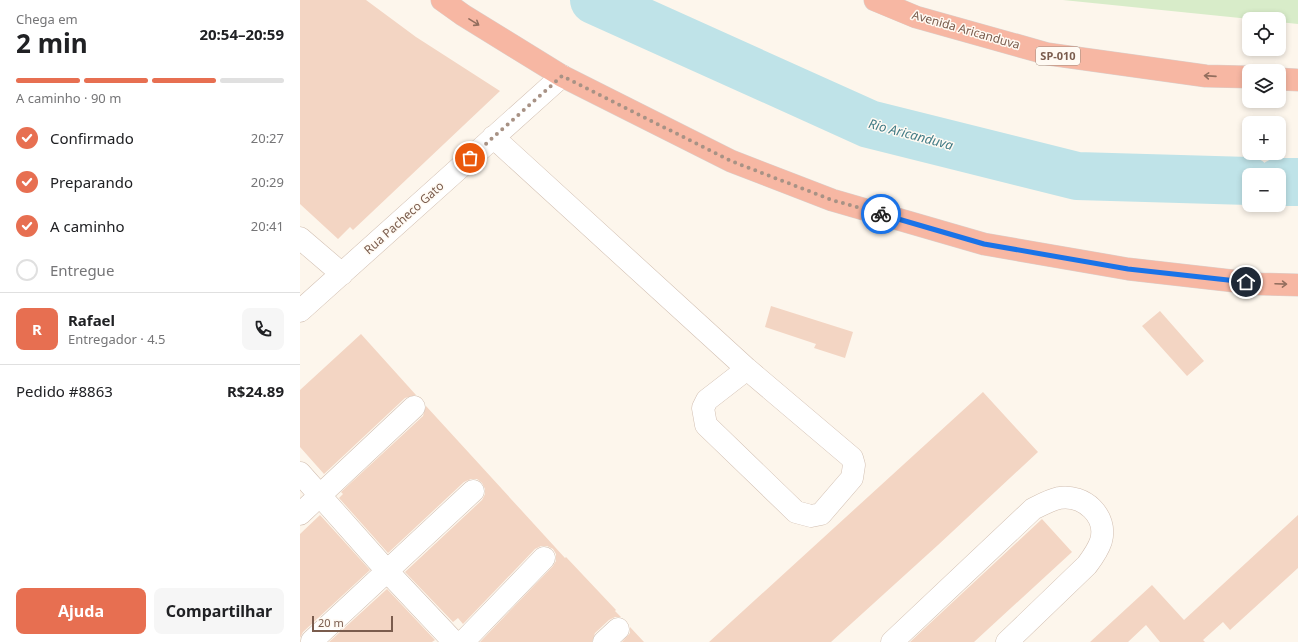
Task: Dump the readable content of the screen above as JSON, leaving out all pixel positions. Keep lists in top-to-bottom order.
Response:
{
  "streets": {
    "highway": ["Avenida Aricanduva", "SP-010"],
    "street": ["Rua Pacheco Gato"]
  },
  "one_way": ["Avenida Aricanduva"],
  "water": ["Rio Aricanduva"],
  "scale_bar": "20 m",
  "page": {
    "heading": ["2 min", "Chega em", "20:54–20:59"],
    "panel": [
      "Rafael",
      "Entregador · 4.5",
      "Pedido #8863",
      "R$24.89"
    ],
    "map_buttons": ["+", "−"],
    "bar": "A caminho · 90 m",
    "list": [
      ["Confirmado", "20:27"],
      ["Preparando", "20:29"],
      ["A caminho", "20:41"],
      "Entregue"
    ],
    "round": "R",
    "buttons": ["Ajuda", "Compartilhar"],
    "scale": "20 m"
  }
}
